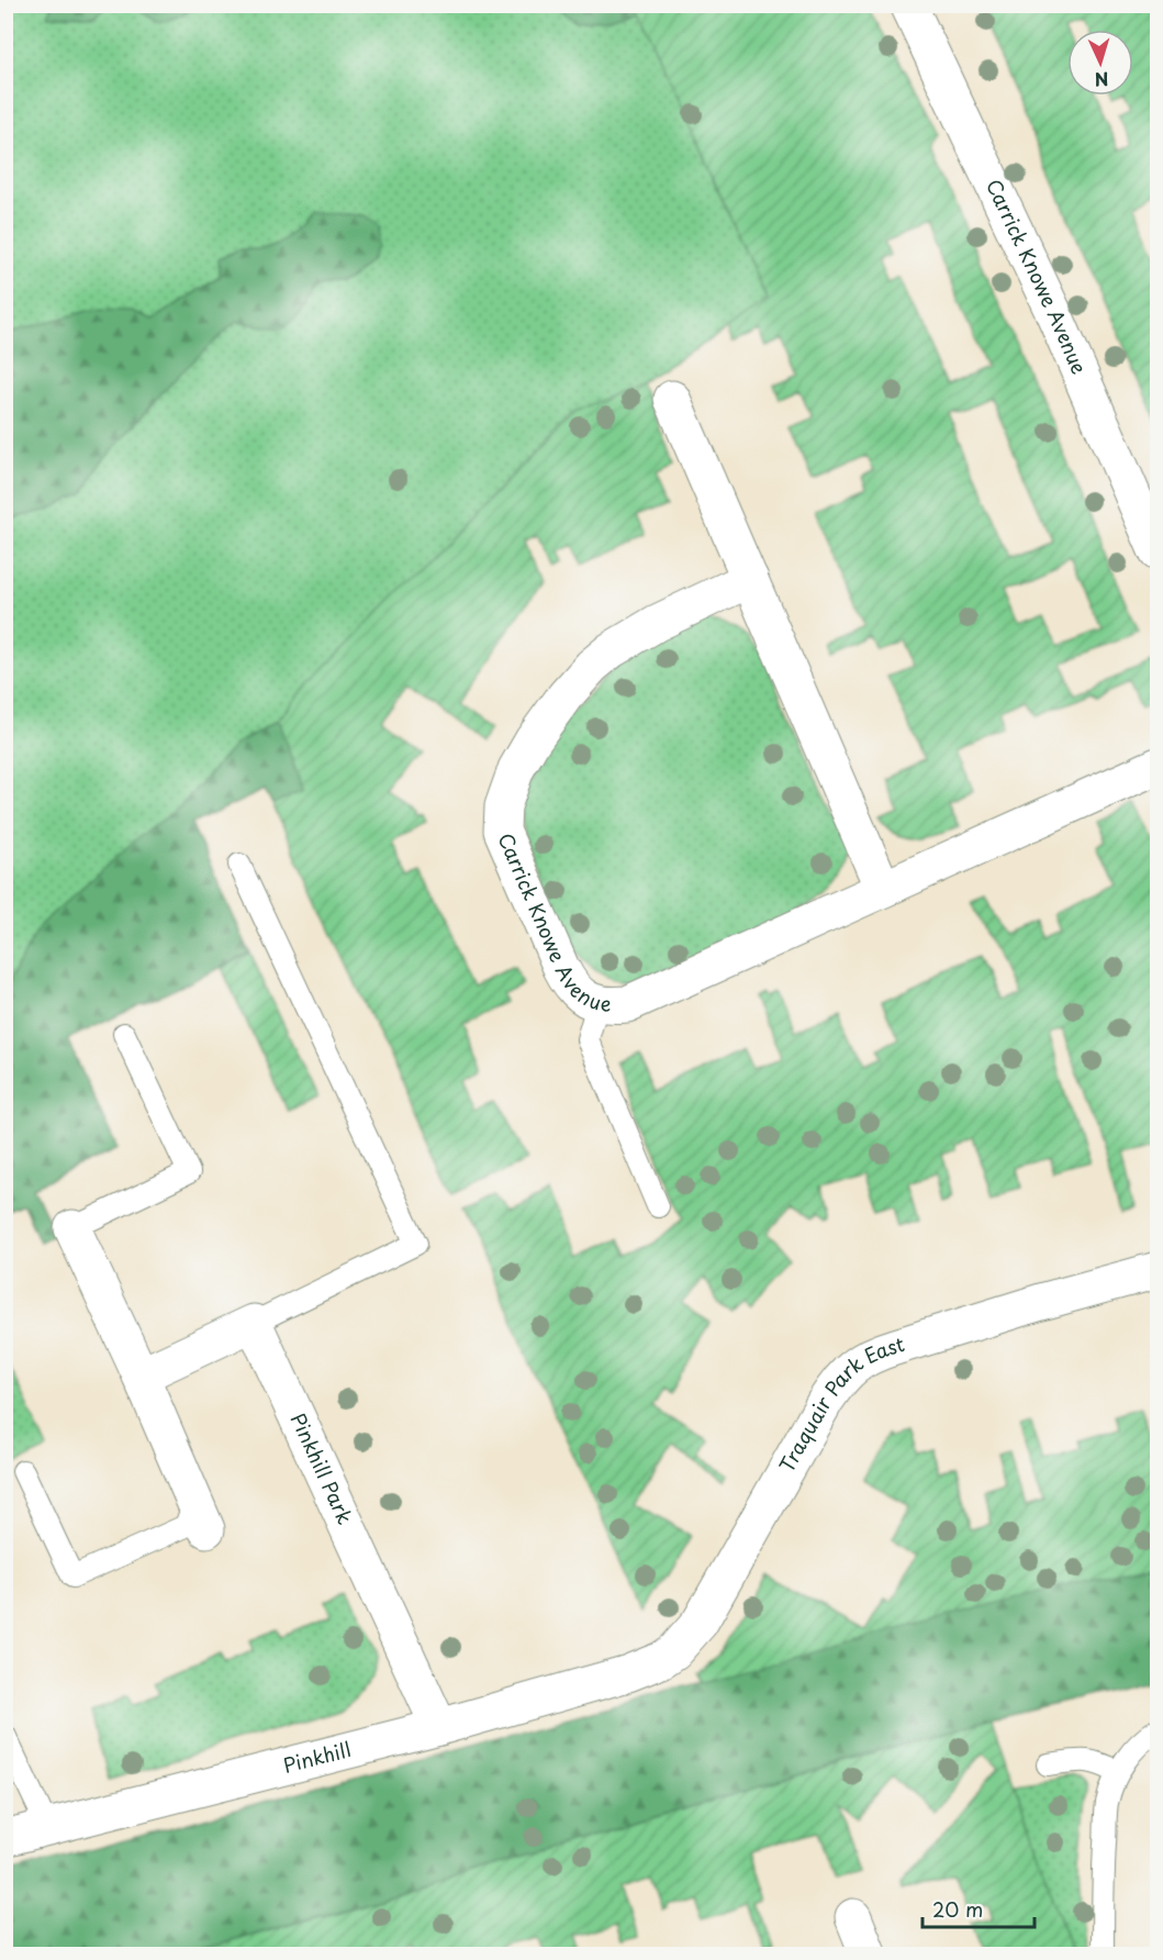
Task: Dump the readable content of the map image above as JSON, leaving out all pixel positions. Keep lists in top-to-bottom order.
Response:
{
  "streets": {
    "street": [
      "Carrick Knowe Avenue",
      "Traquair Park East",
      "Pinkhill Park",
      "Pinkhill"
    ]
  },
  "crossings": [
    ["Traquair Park East", "Pinkhill"],
    ["Pinkhill Park", "Pinkhill"]
  ],
  "scale_bar": "20 m",
  "north": "bottom"
}
